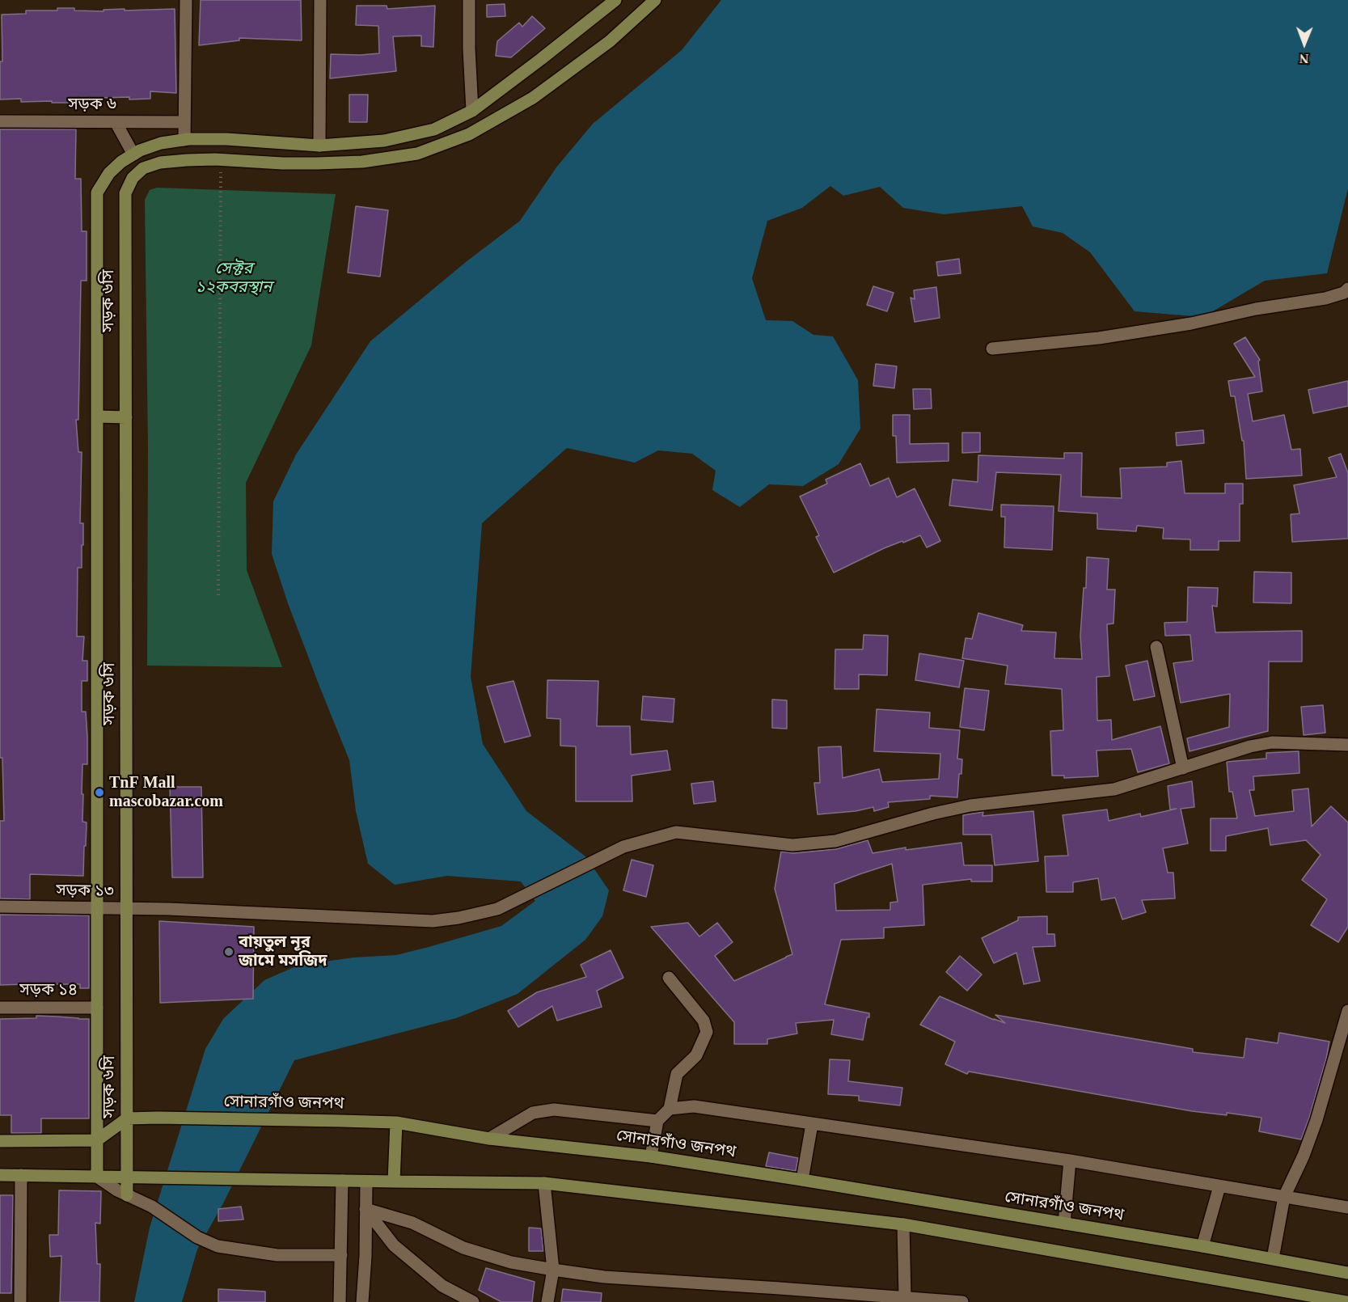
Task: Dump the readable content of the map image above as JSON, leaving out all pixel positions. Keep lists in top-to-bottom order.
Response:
{
  "streets": {
    "street": [
      "সড়ক ৬",
      "সড়ক ৬সি",
      "সড়ক ১৩",
      "সড়ক ১৪",
      "সোনারগাঁও জনপথ"
    ]
  },
  "crossings": [
    ["সড়ক ৬সি", "সড়ক ১৩"],
    ["সড়ক ৬সি", "সড়ক ১৪"],
    ["সড়ক ৬সি", "সোনারগাঁও জনপথ"]
  ],
  "parks": ["সেক্টর ১২কবরস্থান"],
  "places": ["TnF Mall mascobazar.com", "বায়তুল নূর জামে মসজিদ"],
  "north": "bottom"
}
